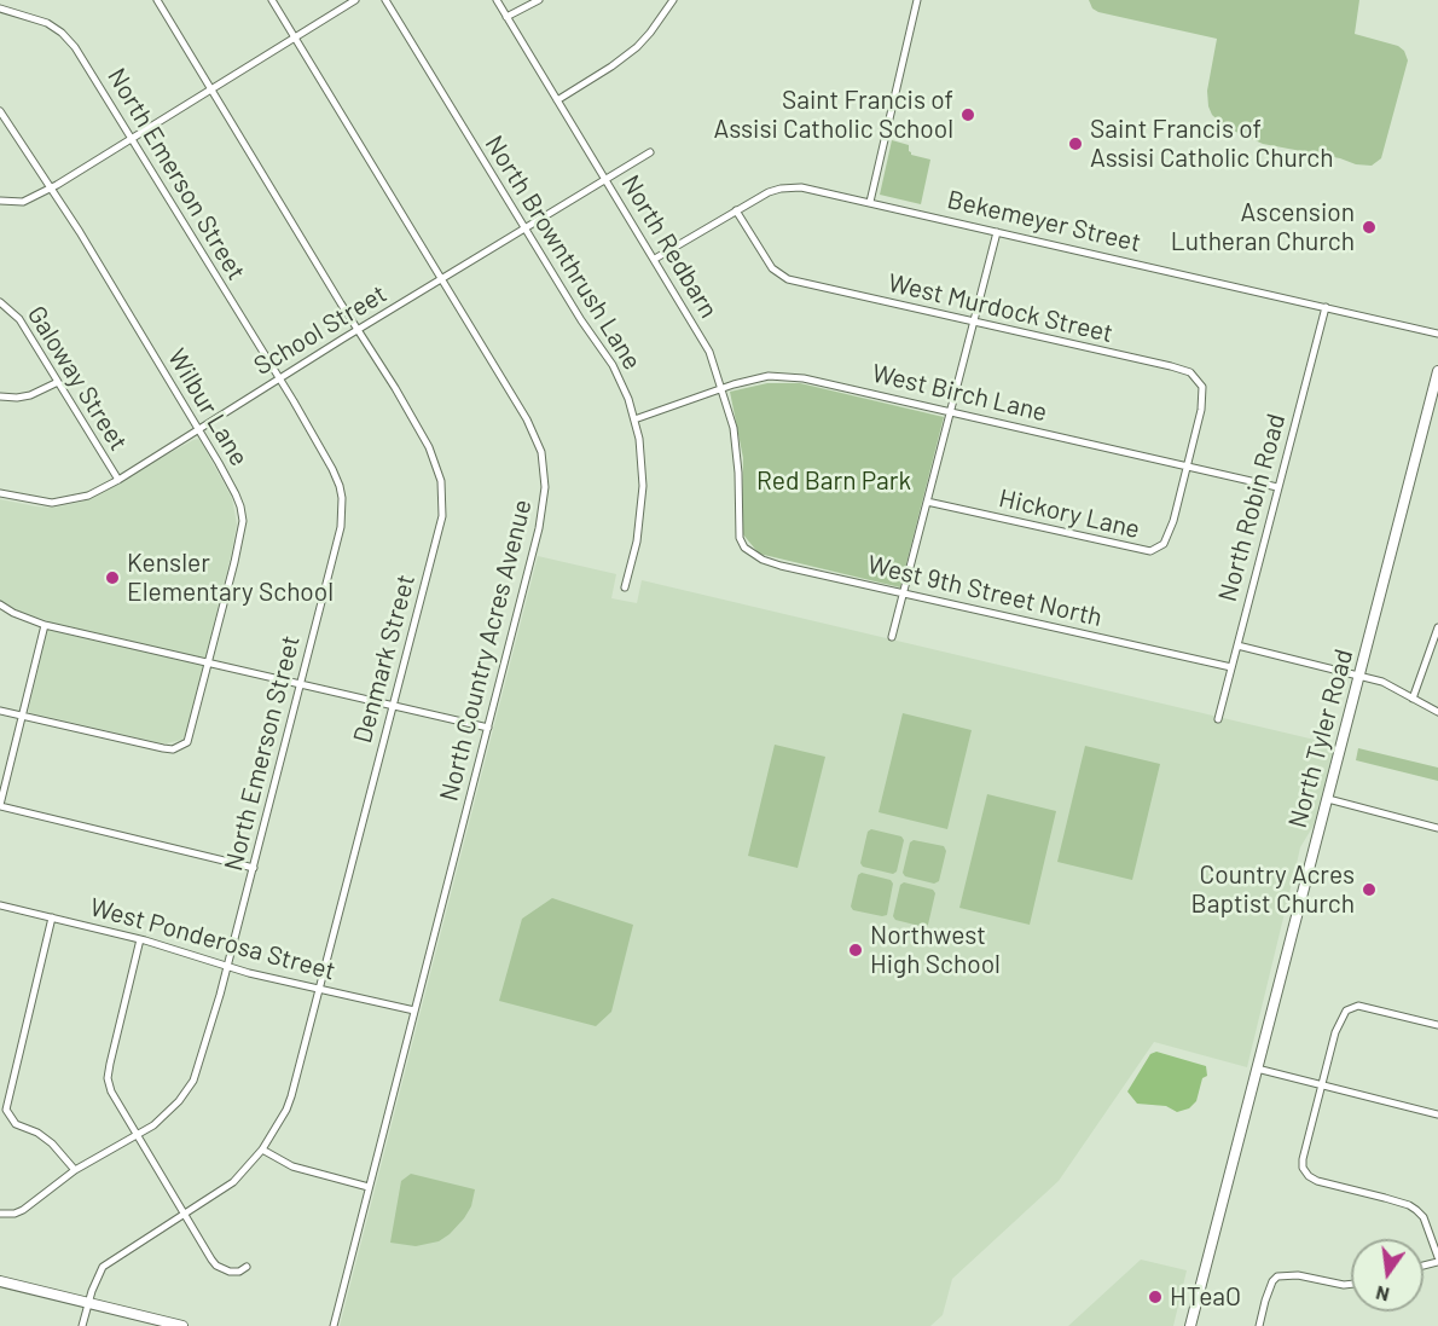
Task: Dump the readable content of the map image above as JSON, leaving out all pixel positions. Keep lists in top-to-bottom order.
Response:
{
  "streets": {
    "main road": ["North Tyler Road"],
    "street": [
      "North Emerson Street",
      "Bekemeyer Street",
      "North Redbarn",
      "North Brownthrush Lane",
      "West Murdock Street",
      "School Street",
      "Galoway Street",
      "West Birch Lane",
      "Wilbur Lane",
      "North Robin Road",
      "Hickory Lane",
      "West 9th Street North",
      "North Country Acres Avenue",
      "Denmark Street",
      "West Ponderosa Street"
    ]
  },
  "crossings": [
    ["North Emerson Street", "School Street"],
    ["North Emerson Street", "West Ponderosa Street"],
    ["Bekemeyer Street", "North Redbarn"],
    ["Bekemeyer Street", "West Murdock Street"],
    ["Bekemeyer Street", "North Robin Road"],
    ["North Redbarn", "School Street"],
    ["North Redbarn", "West Birch Lane"],
    ["North Redbarn", "West 9th Street North"],
    ["North Brownthrush Lane", "School Street"],
    ["North Brownthrush Lane", "West Birch Lane"],
    ["West Murdock Street", "West Birch Lane"],
    ["West Murdock Street", "Hickory Lane"],
    ["School Street", "Galoway Street"],
    ["School Street", "Wilbur Lane"],
    ["School Street", "North Country Acres Avenue"],
    ["School Street", "Denmark Street"],
    ["West Birch Lane", "North Robin Road"],
    ["West Birch Lane", "Hickory Lane"],
    ["North Robin Road", "West 9th Street North"],
    ["North Country Acres Avenue", "West Ponderosa Street"],
    ["Denmark Street", "West Ponderosa Street"]
  ],
  "parks": ["Red Barn Park"],
  "places": [
    "Saint Francis of Assisi Catholic School",
    "Saint Francis of Assisi Catholic Church",
    "Ascension Lutheran Church",
    "Kensler Elementary School",
    "Country Acres Baptist Church",
    "Northwest High School",
    "HTeaO"
  ],
  "north": "bottom"
}
